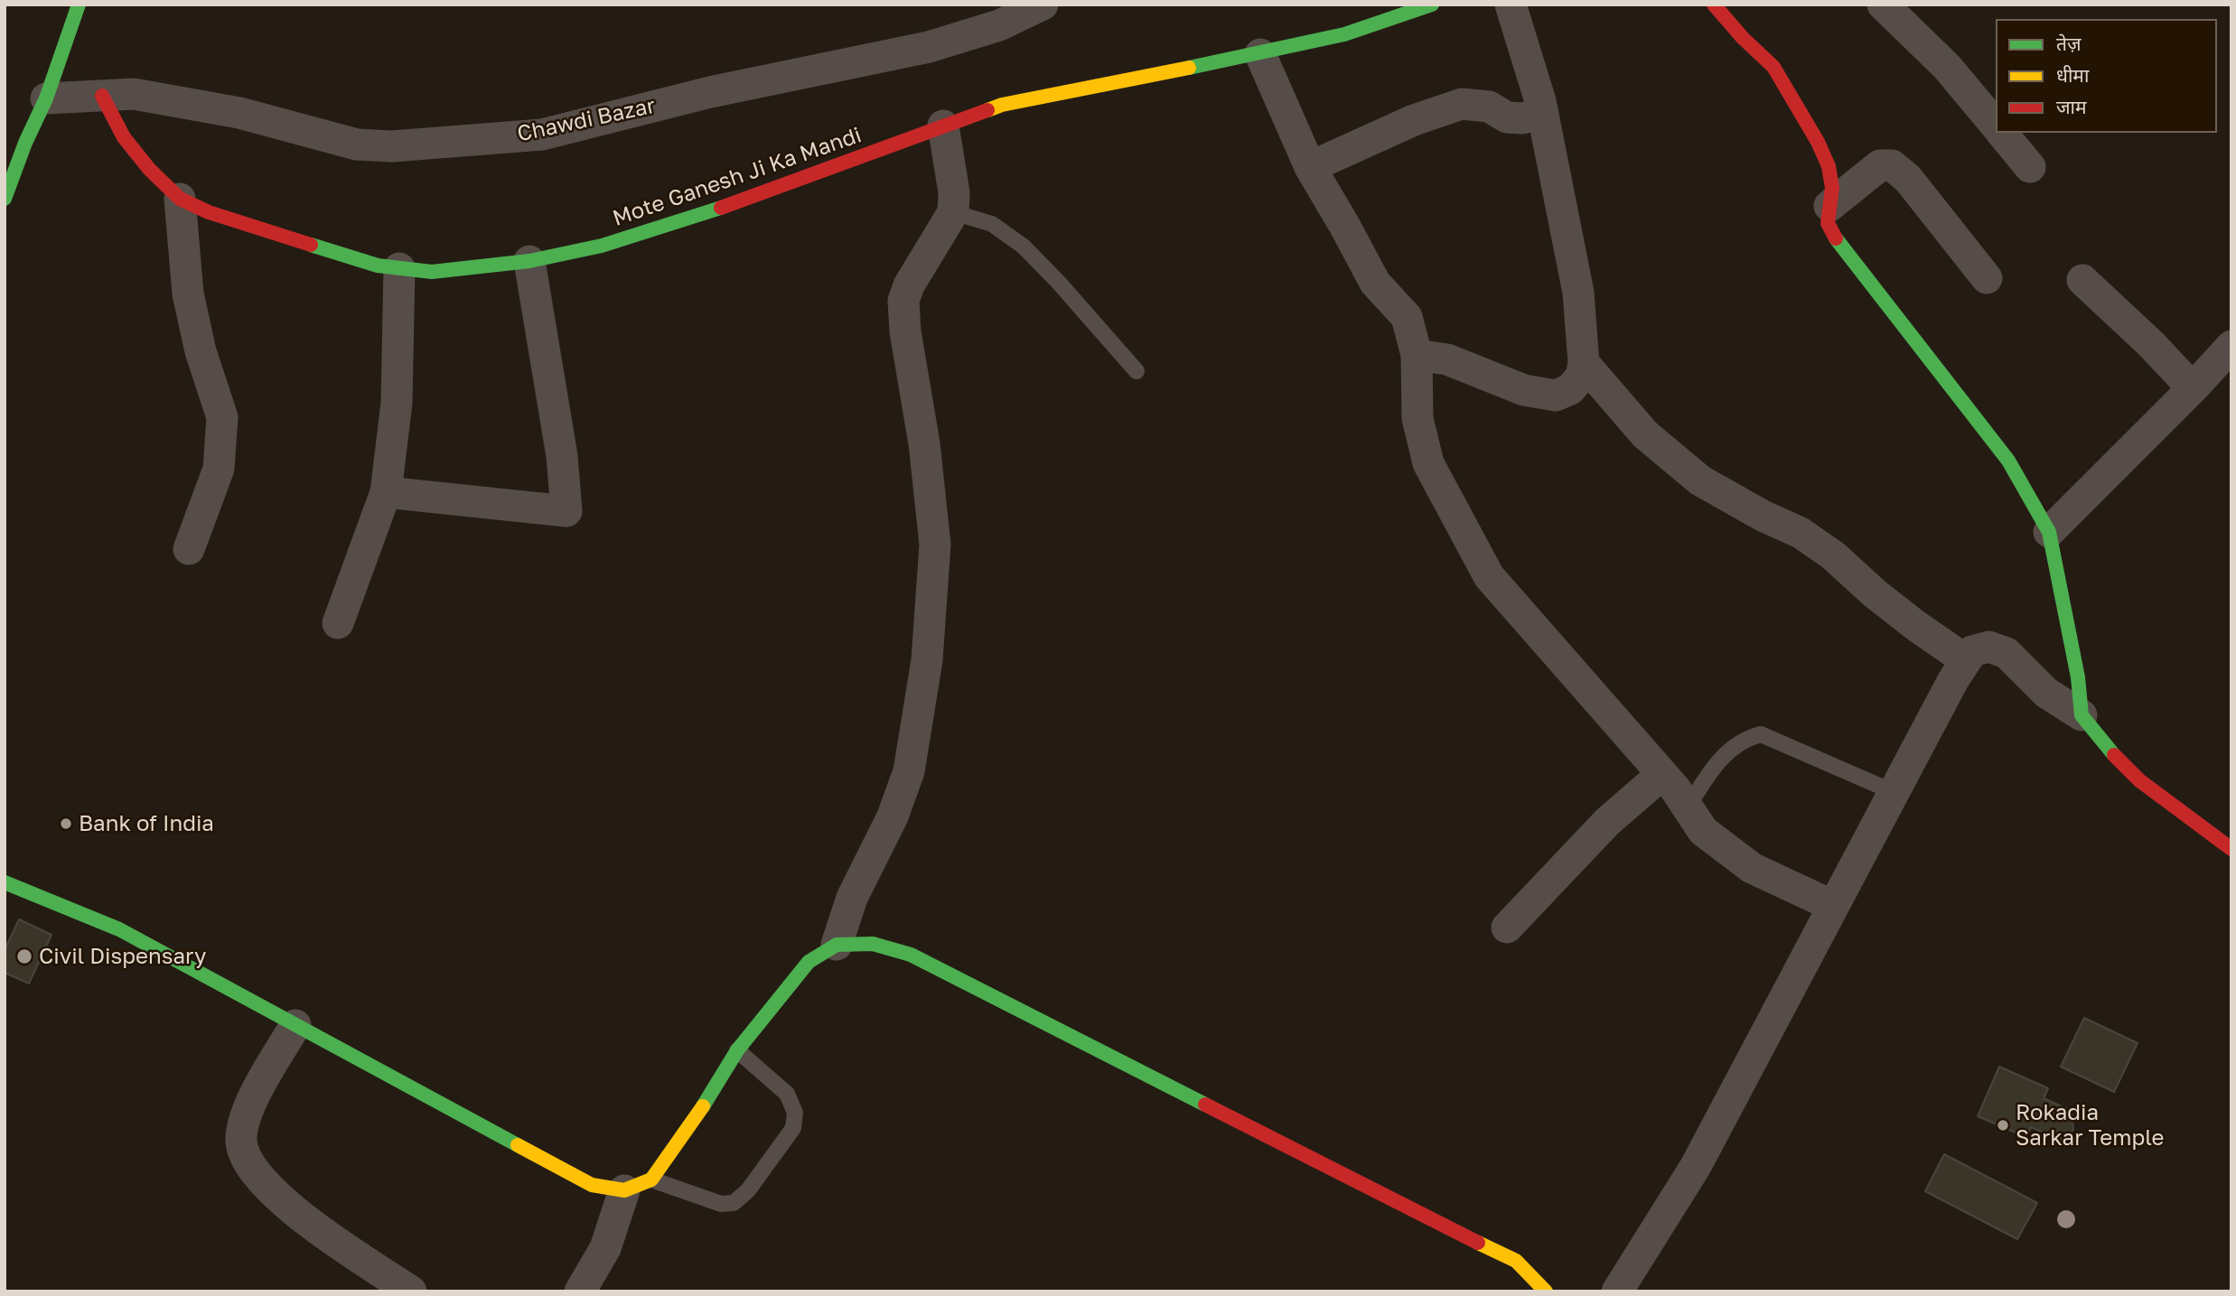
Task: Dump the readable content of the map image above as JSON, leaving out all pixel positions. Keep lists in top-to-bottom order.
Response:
{
  "streets": {
    "street": ["Chawdi Bazar", "Mote Ganesh Ji Ka Mandi"]
  },
  "crossings": [
    ["Chawdi Bazar", "Mote Ganesh Ji Ka Mandi"]
  ],
  "places": ["Bank of India", "Civil Dispensary", "Rokadia Sarkar Temple"],
  "legend": ["तेज़", "धीमा", "जाम"]
}
